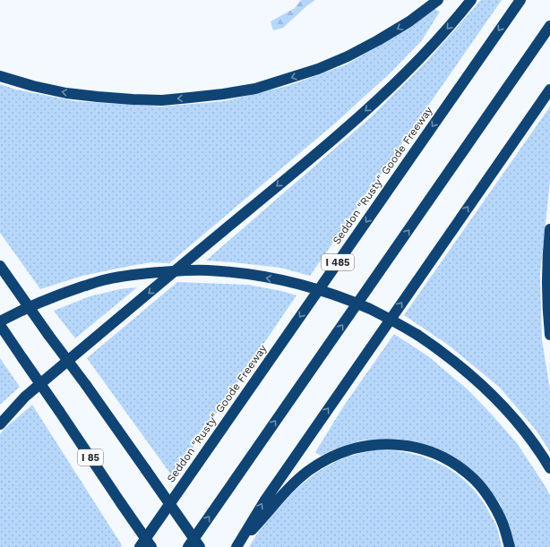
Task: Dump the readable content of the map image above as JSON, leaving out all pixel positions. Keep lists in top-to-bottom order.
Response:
{
  "streets": {
    "highway": ["Seddon \"Rusty\" Goode Freeway", "I 485", "I 85"]
  }
}
